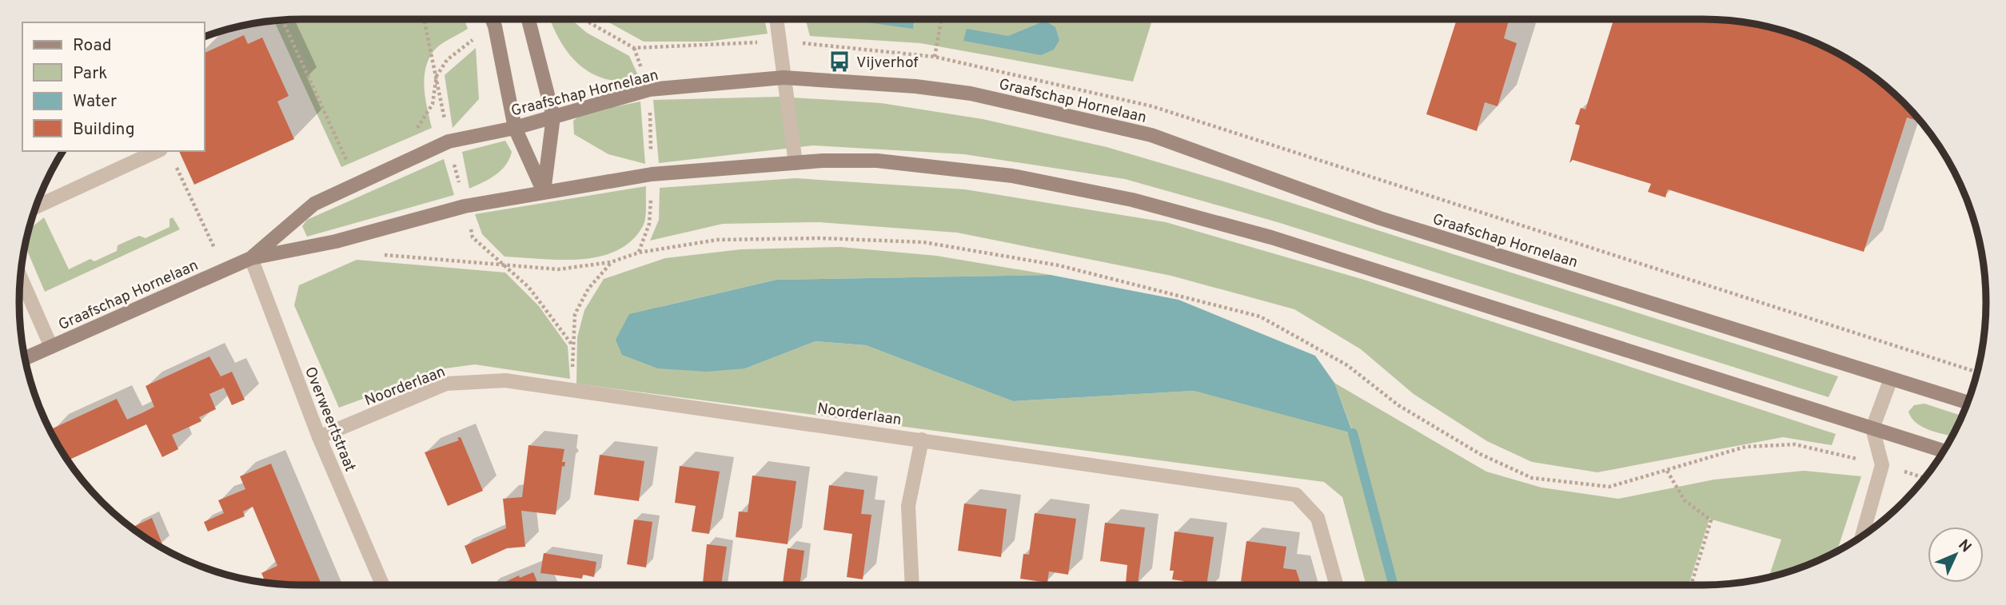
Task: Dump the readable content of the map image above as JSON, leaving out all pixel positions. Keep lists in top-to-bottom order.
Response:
{
  "streets": {
    "street": ["Graafschap Hornelaan", "Noorderlaan", "Overweertstraat"]
  },
  "crossings": [
    ["Graafschap Hornelaan", "Overweertstraat"],
    ["Noorderlaan", "Overweertstraat"]
  ],
  "places": {
    "bus stop": ["Vijverhof"]
  },
  "legend": [
    "Road",
    "Park",
    "Water",
    "Building"
  ],
  "north": "top right"
}
